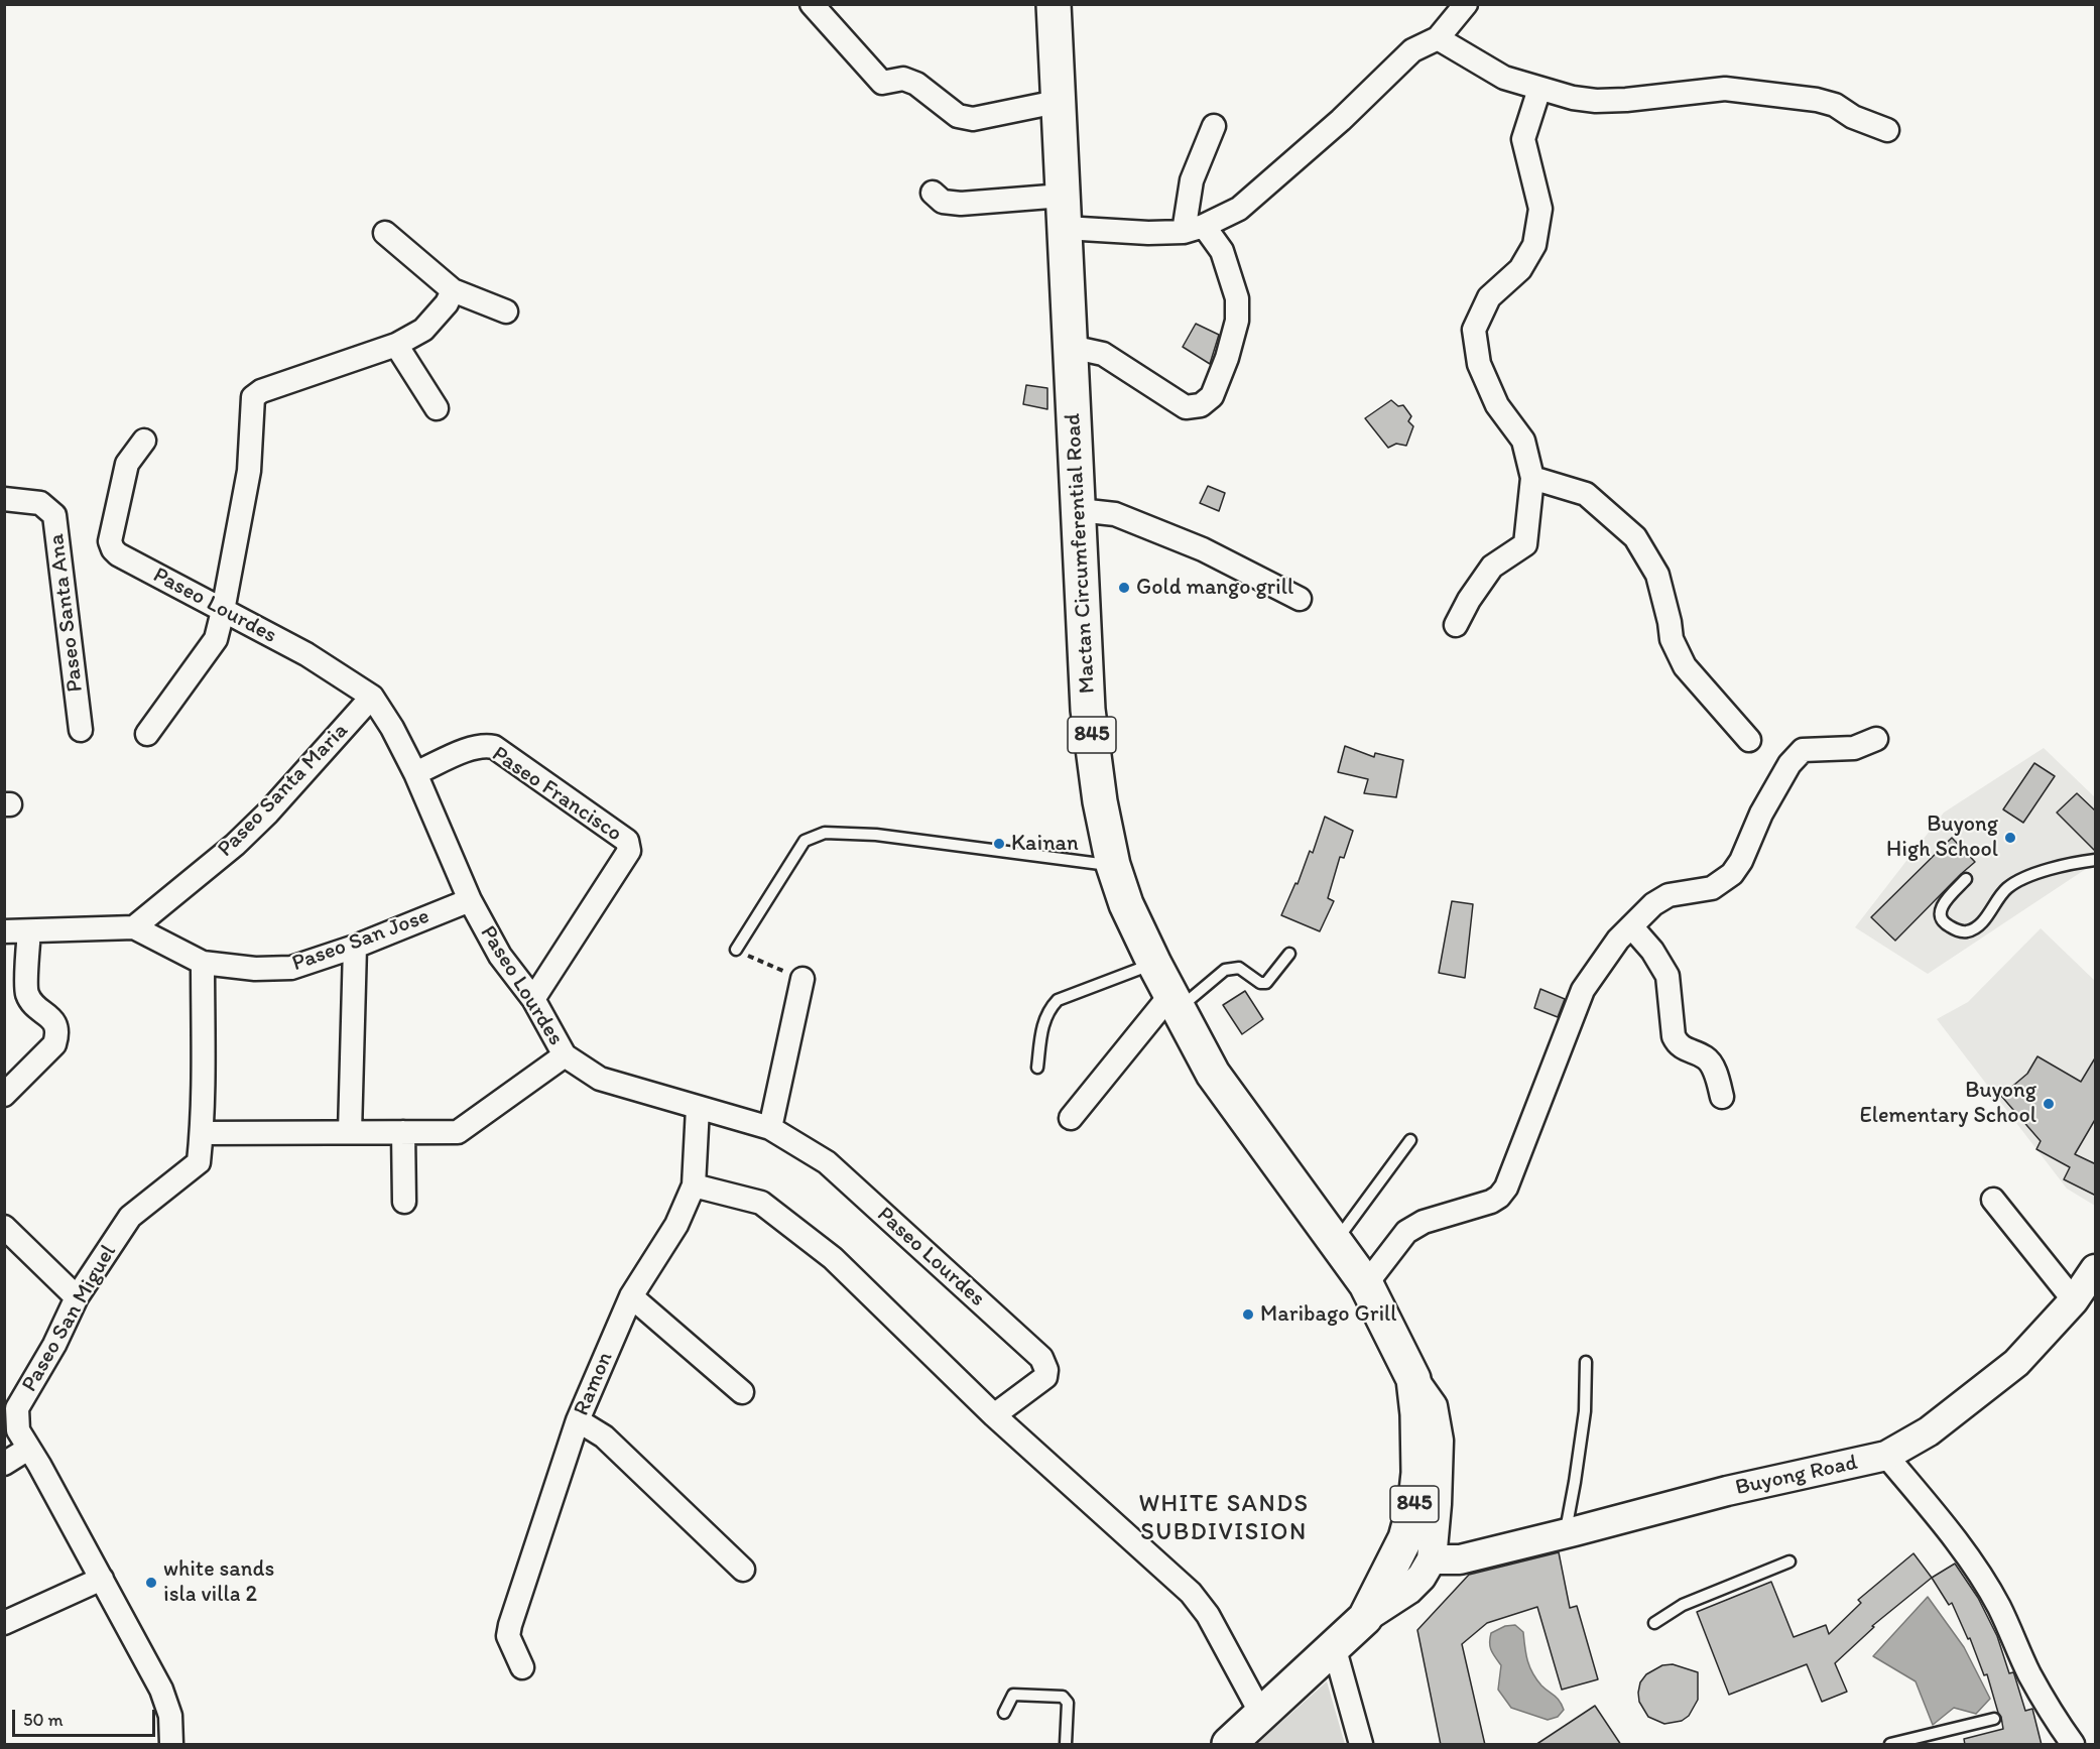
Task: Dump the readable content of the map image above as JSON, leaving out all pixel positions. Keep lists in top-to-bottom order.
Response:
{
  "streets": {
    "main road": ["Mactan Circumferential Road", "845"],
    "street": [
      "Paseo Lourdes",
      "Paseo Santa Ana",
      "Paseo Santa Maria",
      "Paseo Francisco",
      "Paseo San Jose",
      "Paseo San Miguel",
      "Ramon",
      "Buyong Road"
    ]
  },
  "crossings": [
    ["Paseo Lourdes", "Paseo Santa Maria"],
    ["Paseo Lourdes", "Paseo Francisco"],
    ["Paseo Lourdes", "Paseo San Jose"],
    ["Paseo Lourdes", "Ramon"],
    ["Paseo Santa Maria", "Paseo San Jose"],
    ["Paseo San Jose", "Paseo San Miguel"]
  ],
  "districts": ["WHITE SANDS SUBDIVISION"],
  "places": [
    "Gold mango grill",
    "Buyong High School",
    "Kainan",
    "Buyong Elementary School",
    "Maribago Grill",
    "white sands isla villa 2"
  ],
  "scale_bar": "50 m"
}
